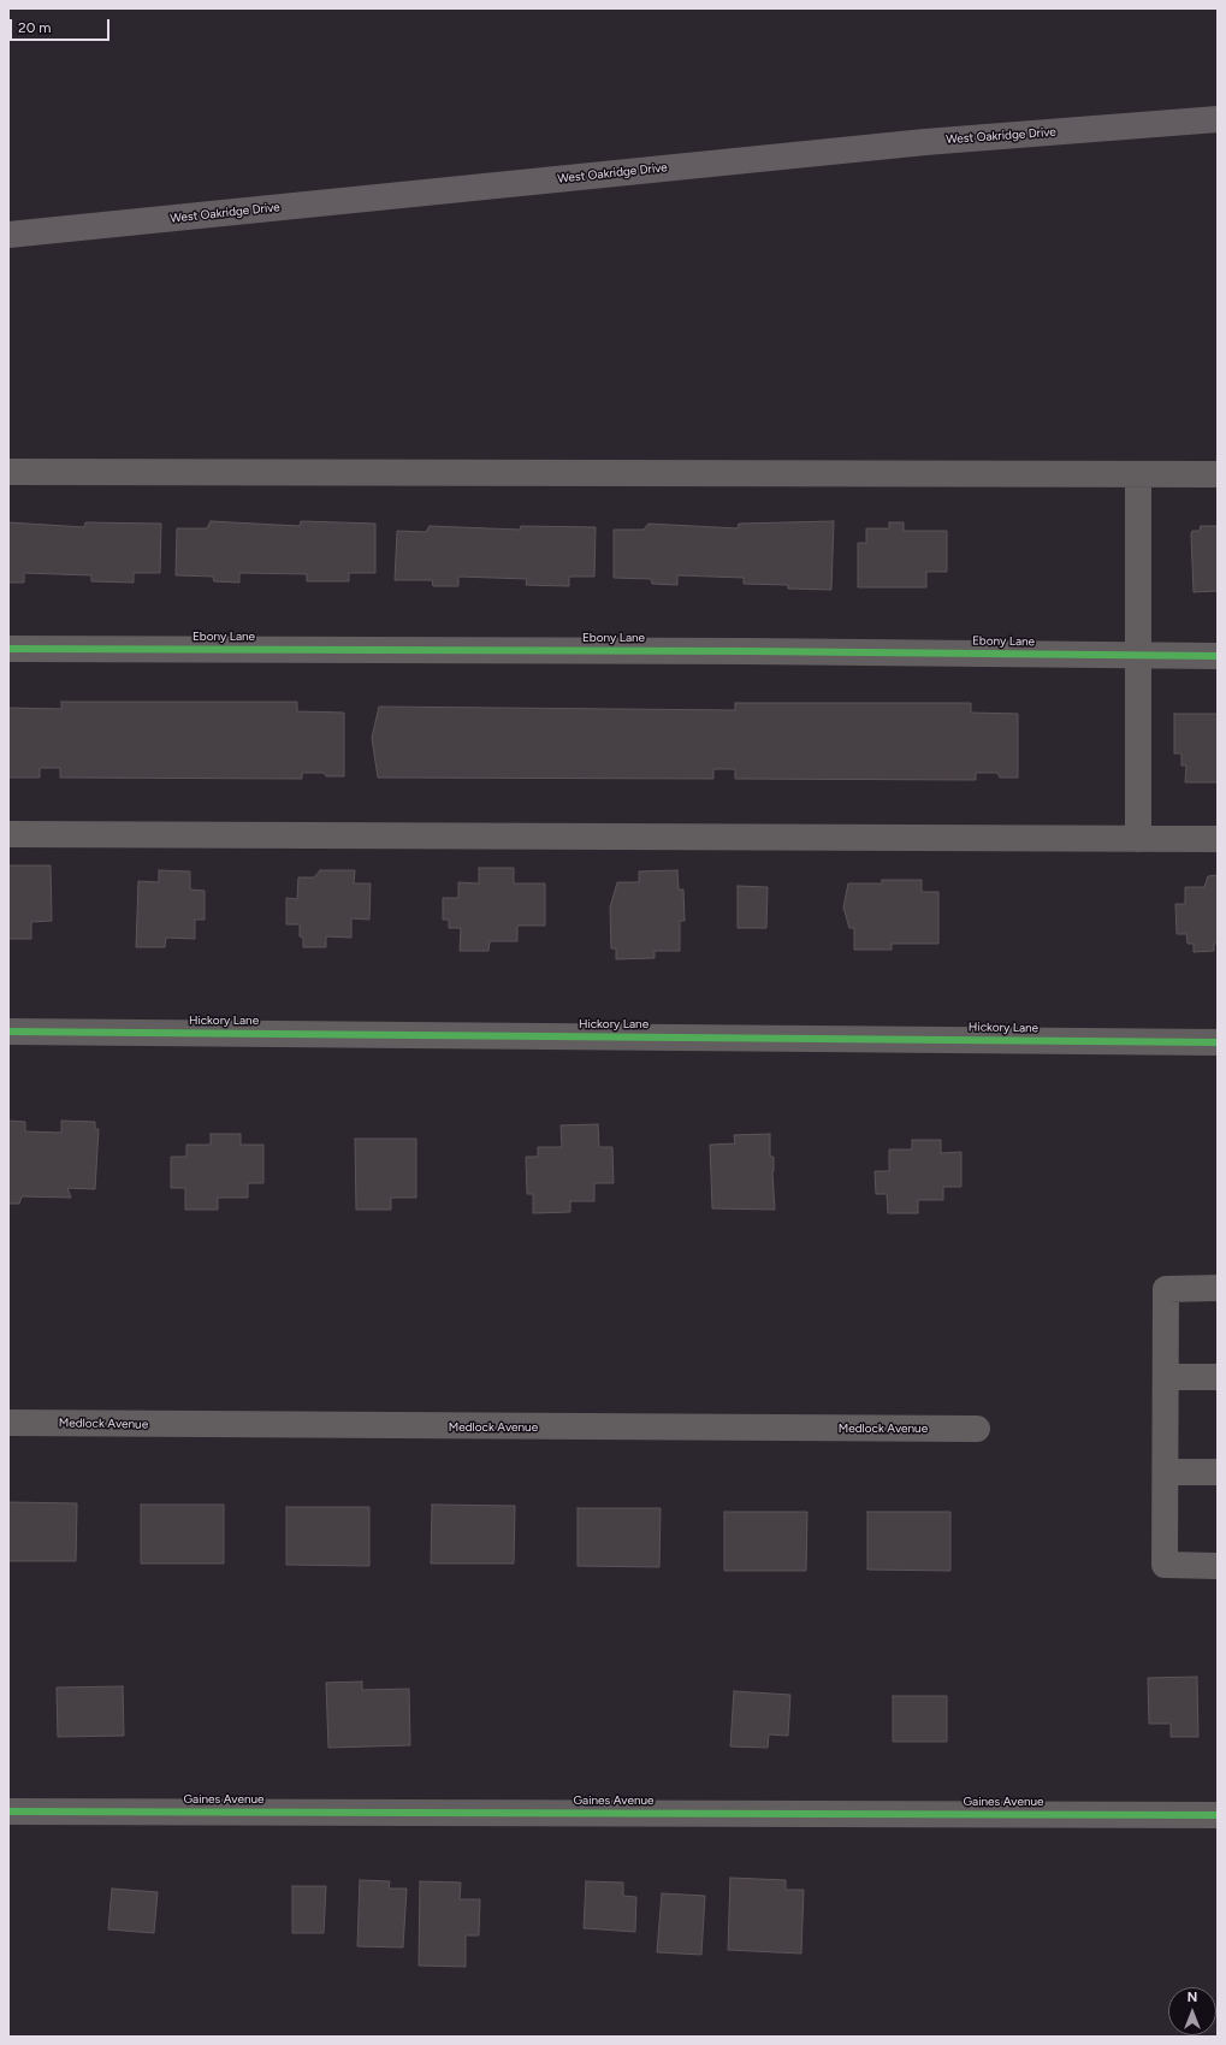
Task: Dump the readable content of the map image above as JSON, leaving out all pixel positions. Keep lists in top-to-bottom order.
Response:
{
  "streets": {
    "main road": ["West Oakridge Drive"],
    "street": [
      "Ebony Lane",
      "Hickory Lane",
      "Medlock Avenue",
      "Gaines Avenue"
    ]
  },
  "scale_bar": "20 m",
  "north": "top"
}
